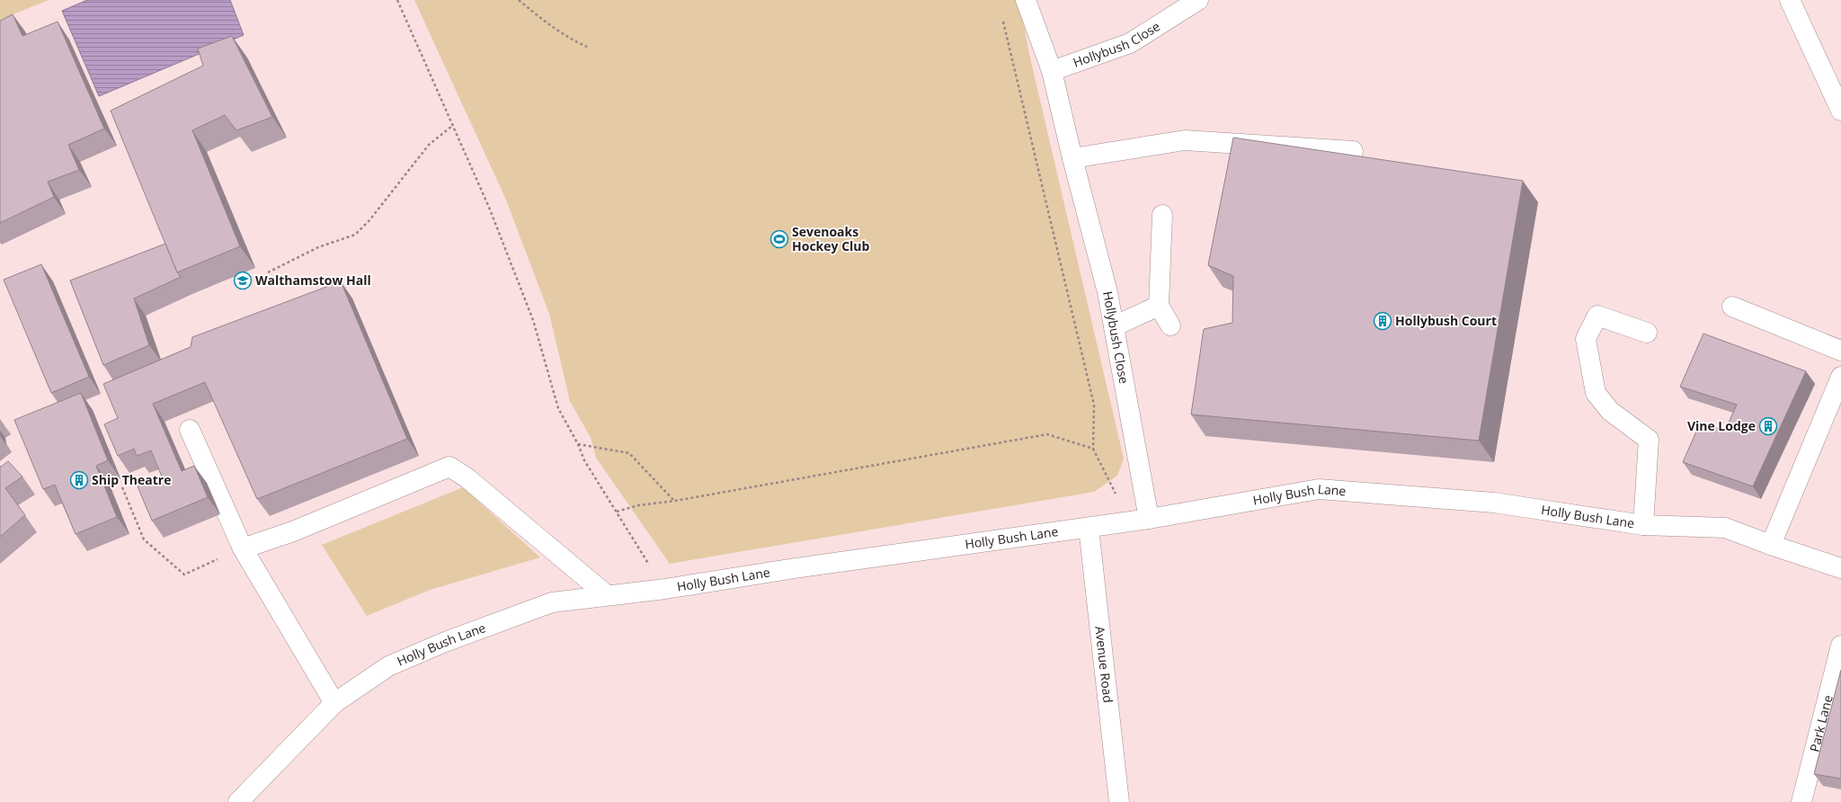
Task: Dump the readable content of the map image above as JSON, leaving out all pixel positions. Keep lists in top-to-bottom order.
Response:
{
  "streets": {
    "street": [
      "Hollybush Close",
      "Holly Bush Lane",
      "Avenue Road",
      "Park Lane"
    ]
  },
  "crossings": [
    ["Hollybush Close", "Holly Bush Lane"],
    ["Holly Bush Lane", "Avenue Road"]
  ],
  "places": {
    "sports": ["Sevenoaks Hockey Club"],
    "school or university": ["Walthamstow Hall"],
    "building": ["Hollybush Court", "Vine Lodge", "Ship Theatre"]
  }
}
